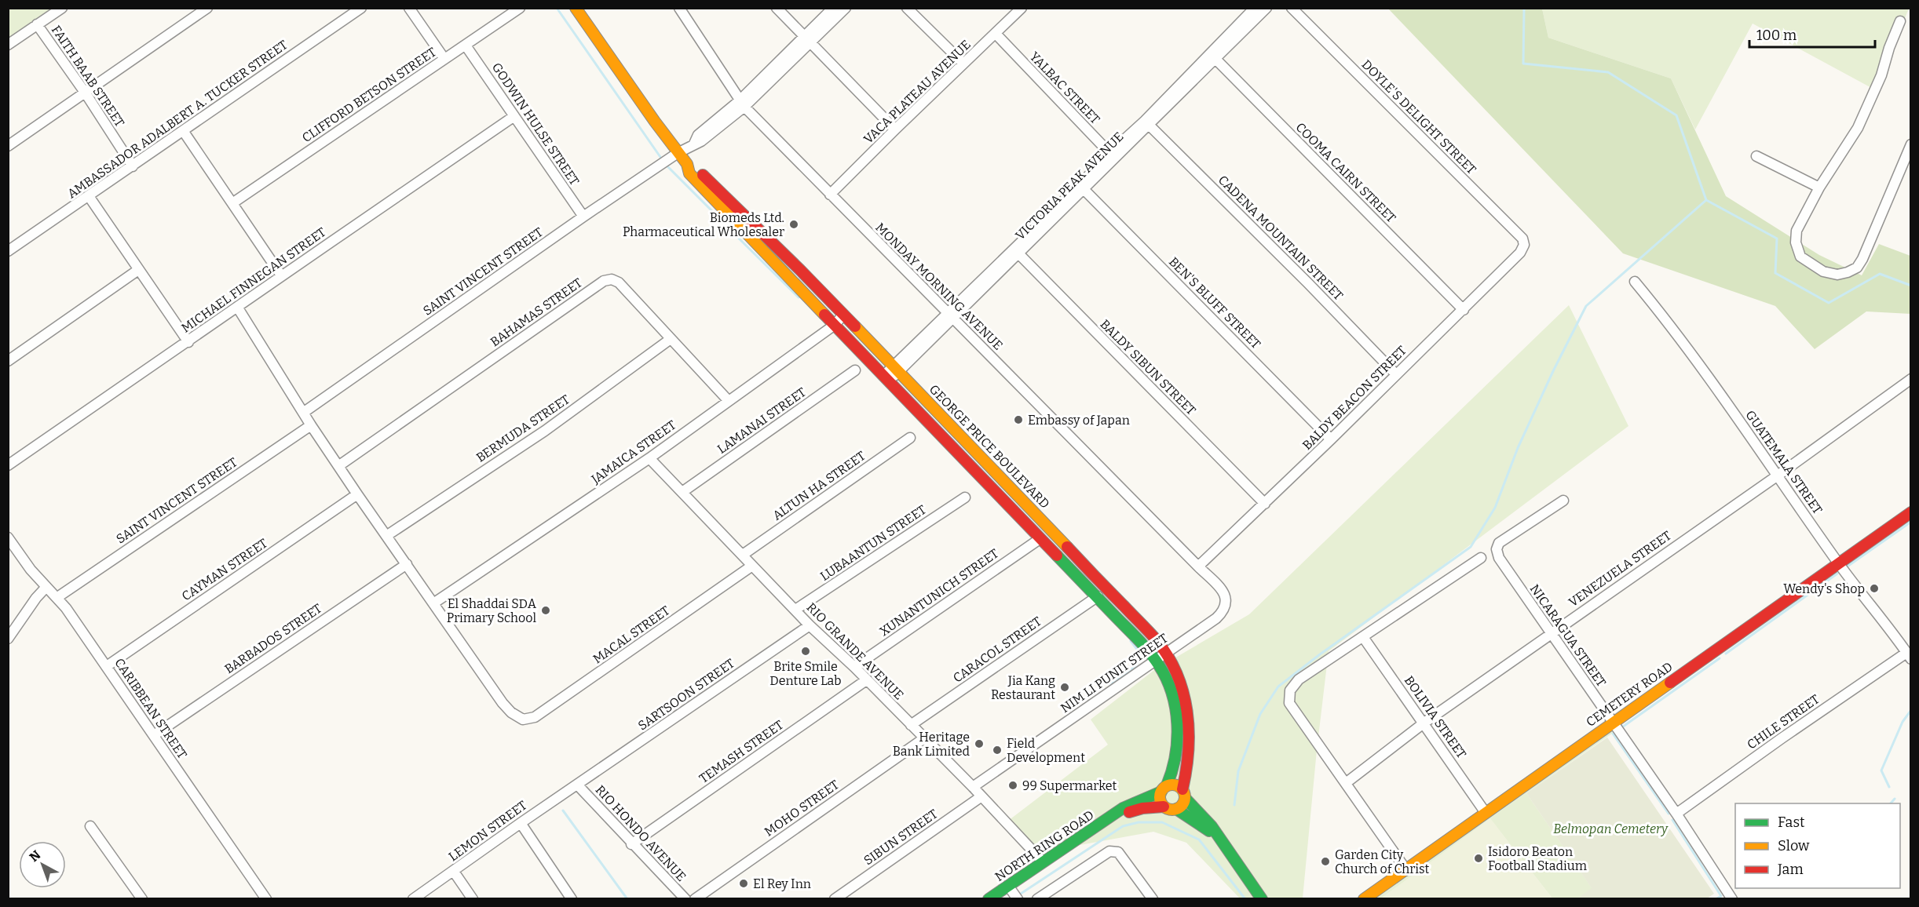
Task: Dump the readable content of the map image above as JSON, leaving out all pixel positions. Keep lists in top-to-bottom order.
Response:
{
  "streets": {
    "main road": ["GEORGE PRICE BOULEVARD", "CEMETERY ROAD", "NORTH RING ROAD"],
    "street": [
      "FAITH BAAB STREET",
      "YALBAC STREET",
      "VACA PLATEAU AVENUE",
      "CLIFFORD BETSON STREET",
      "DOYLE'S DELIGHT STREET",
      "AMBASSADOR ADALBERT A. TUCKER STREET",
      "GODWIN HULSE STREET",
      "COOMA CAIRN STREET",
      "VICTORIA PEAK AVENUE",
      "CADENA MOUNTAIN STREET",
      "SAINT VINCENT STREET",
      "MICHAEL FINNEGAN STREET",
      "MONDAY MORNING AVENUE",
      "BEN'S BLUFF STREET",
      "BAHAMAS STREET",
      "BALDY SIBUN STREET",
      "BALDY BEACON STREET",
      "LAMANAI STREET",
      "BERMUDA STREET",
      "JAMAICA STREET",
      "GUATEMALA STREET",
      "ALTUN HA STREET",
      "LUBAANTUN STREET",
      "VENEZUELA STREET",
      "CAYMAN STREET",
      "XUNANTUNICH STREET",
      "MACAL STREET",
      "NICARAGUA STREET",
      "BARBADOS STREET",
      "CARACOL STREET",
      "RIO GRANDE AVENUE",
      "NIM LI PUNIT STREET",
      "SARTSOON STREET",
      "CARIBBEAN STREET",
      "BOLIVIA STREET",
      "CHILE STREET",
      "TEMASH STREET",
      "MOHO STREET",
      "LEMON STREET",
      "RIO HONDO AVENUE",
      "SIBUN STREET"
    ]
  },
  "crossings": [
    ["FAITH BAAB STREET", "AMBASSADOR ADALBERT A. TUCKER STREET"],
    ["YALBAC STREET", "VACA PLATEAU AVENUE"],
    ["YALBAC STREET", "VICTORIA PEAK AVENUE"],
    ["VACA PLATEAU AVENUE", "MONDAY MORNING AVENUE"],
    ["CLIFFORD BETSON STREET", "GODWIN HULSE STREET"],
    ["DOYLE'S DELIGHT STREET", "BALDY BEACON STREET"],
    ["GODWIN HULSE STREET", "SAINT VINCENT STREET"],
    ["GODWIN HULSE STREET", "MICHAEL FINNEGAN STREET"],
    ["COOMA CAIRN STREET", "VICTORIA PEAK AVENUE"],
    ["COOMA CAIRN STREET", "BALDY BEACON STREET"],
    ["VICTORIA PEAK AVENUE", "CADENA MOUNTAIN STREET"],
    ["VICTORIA PEAK AVENUE", "MONDAY MORNING AVENUE"],
    ["VICTORIA PEAK AVENUE", "BEN'S BLUFF STREET"],
    ["VICTORIA PEAK AVENUE", "BALDY SIBUN STREET"],
    ["VICTORIA PEAK AVENUE", "GEORGE PRICE BOULEVARD"],
    ["CADENA MOUNTAIN STREET", "BALDY BEACON STREET"],
    ["SAINT VINCENT STREET", "MONDAY MORNING AVENUE"],
    ["SAINT VINCENT STREET", "GEORGE PRICE BOULEVARD"],
    ["SAINT VINCENT STREET", "CARIBBEAN STREET"],
    ["MONDAY MORNING AVENUE", "BALDY BEACON STREET"],
    ["MONDAY MORNING AVENUE", "NIM LI PUNIT STREET"],
    ["BEN'S BLUFF STREET", "BALDY BEACON STREET"],
    ["BAHAMAS STREET", "BERMUDA STREET"],
    ["BAHAMAS STREET", "JAMAICA STREET"],
    ["BALDY SIBUN STREET", "BALDY BEACON STREET"],
    ["BALDY BEACON STREET", "NIM LI PUNIT STREET"],
    ["LAMANAI STREET", "RIO GRANDE AVENUE"],
    ["GEORGE PRICE BOULEVARD", "JAMAICA STREET"],
    ["GEORGE PRICE BOULEVARD", "CARACOL STREET"],
    ["GEORGE PRICE BOULEVARD", "NIM LI PUNIT STREET"],
    ["GEORGE PRICE BOULEVARD", "NORTH RING ROAD"],
    ["JAMAICA STREET", "MACAL STREET"],
    ["JAMAICA STREET", "RIO GRANDE AVENUE"],
    ["GUATEMALA STREET", "VENEZUELA STREET"],
    ["GUATEMALA STREET", "CEMETERY ROAD"],
    ["GUATEMALA STREET", "CHILE STREET"],
    ["ALTUN HA STREET", "RIO GRANDE AVENUE"],
    ["LUBAANTUN STREET", "RIO GRANDE AVENUE"],
    ["VENEZUELA STREET", "NICARAGUA STREET"],
    ["VENEZUELA STREET", "BOLIVIA STREET"],
    ["CAYMAN STREET", "CARIBBEAN STREET"],
    ["XUNANTUNICH STREET", "RIO GRANDE AVENUE"],
    ["MACAL STREET", "RIO GRANDE AVENUE"],
    ["NICARAGUA STREET", "CEMETERY ROAD"],
    ["NICARAGUA STREET", "CHILE STREET"],
    ["BARBADOS STREET", "CARIBBEAN STREET"],
    ["CARACOL STREET", "RIO GRANDE AVENUE"],
    ["RIO GRANDE AVENUE", "NIM LI PUNIT STREET"],
    ["RIO GRANDE AVENUE", "SARTSOON STREET"],
    ["RIO GRANDE AVENUE", "TEMASH STREET"],
    ["RIO GRANDE AVENUE", "MOHO STREET"],
    ["RIO GRANDE AVENUE", "SIBUN STREET"],
    ["RIO GRANDE AVENUE", "NORTH RING ROAD"],
    ["SARTSOON STREET", "LEMON STREET"],
    ["SARTSOON STREET", "RIO HONDO AVENUE"],
    ["CEMETERY ROAD", "BOLIVIA STREET"],
    ["TEMASH STREET", "RIO HONDO AVENUE"],
    ["LEMON STREET", "RIO HONDO AVENUE"]
  ],
  "parks": ["Belmopan Cemetery"],
  "places": [
    "Biomeds Ltd. Pharmaceutical Wholesaler",
    "Embassy of Japan",
    "Wendy's Shop",
    "El Shaddai SDA Primary School",
    "Brite Smile Denture Lab",
    "Jia Kang Restaurant",
    "Heritage Bank Limited",
    "Field Development",
    "99 Supermarket",
    "Isidoro Beaton Football Stadium",
    "Garden City Church of Christ",
    "El Rey Inn"
  ],
  "legend": ["Fast", "Slow", "Jam"],
  "scale_bar": "100 m",
  "north": "top left"
}
